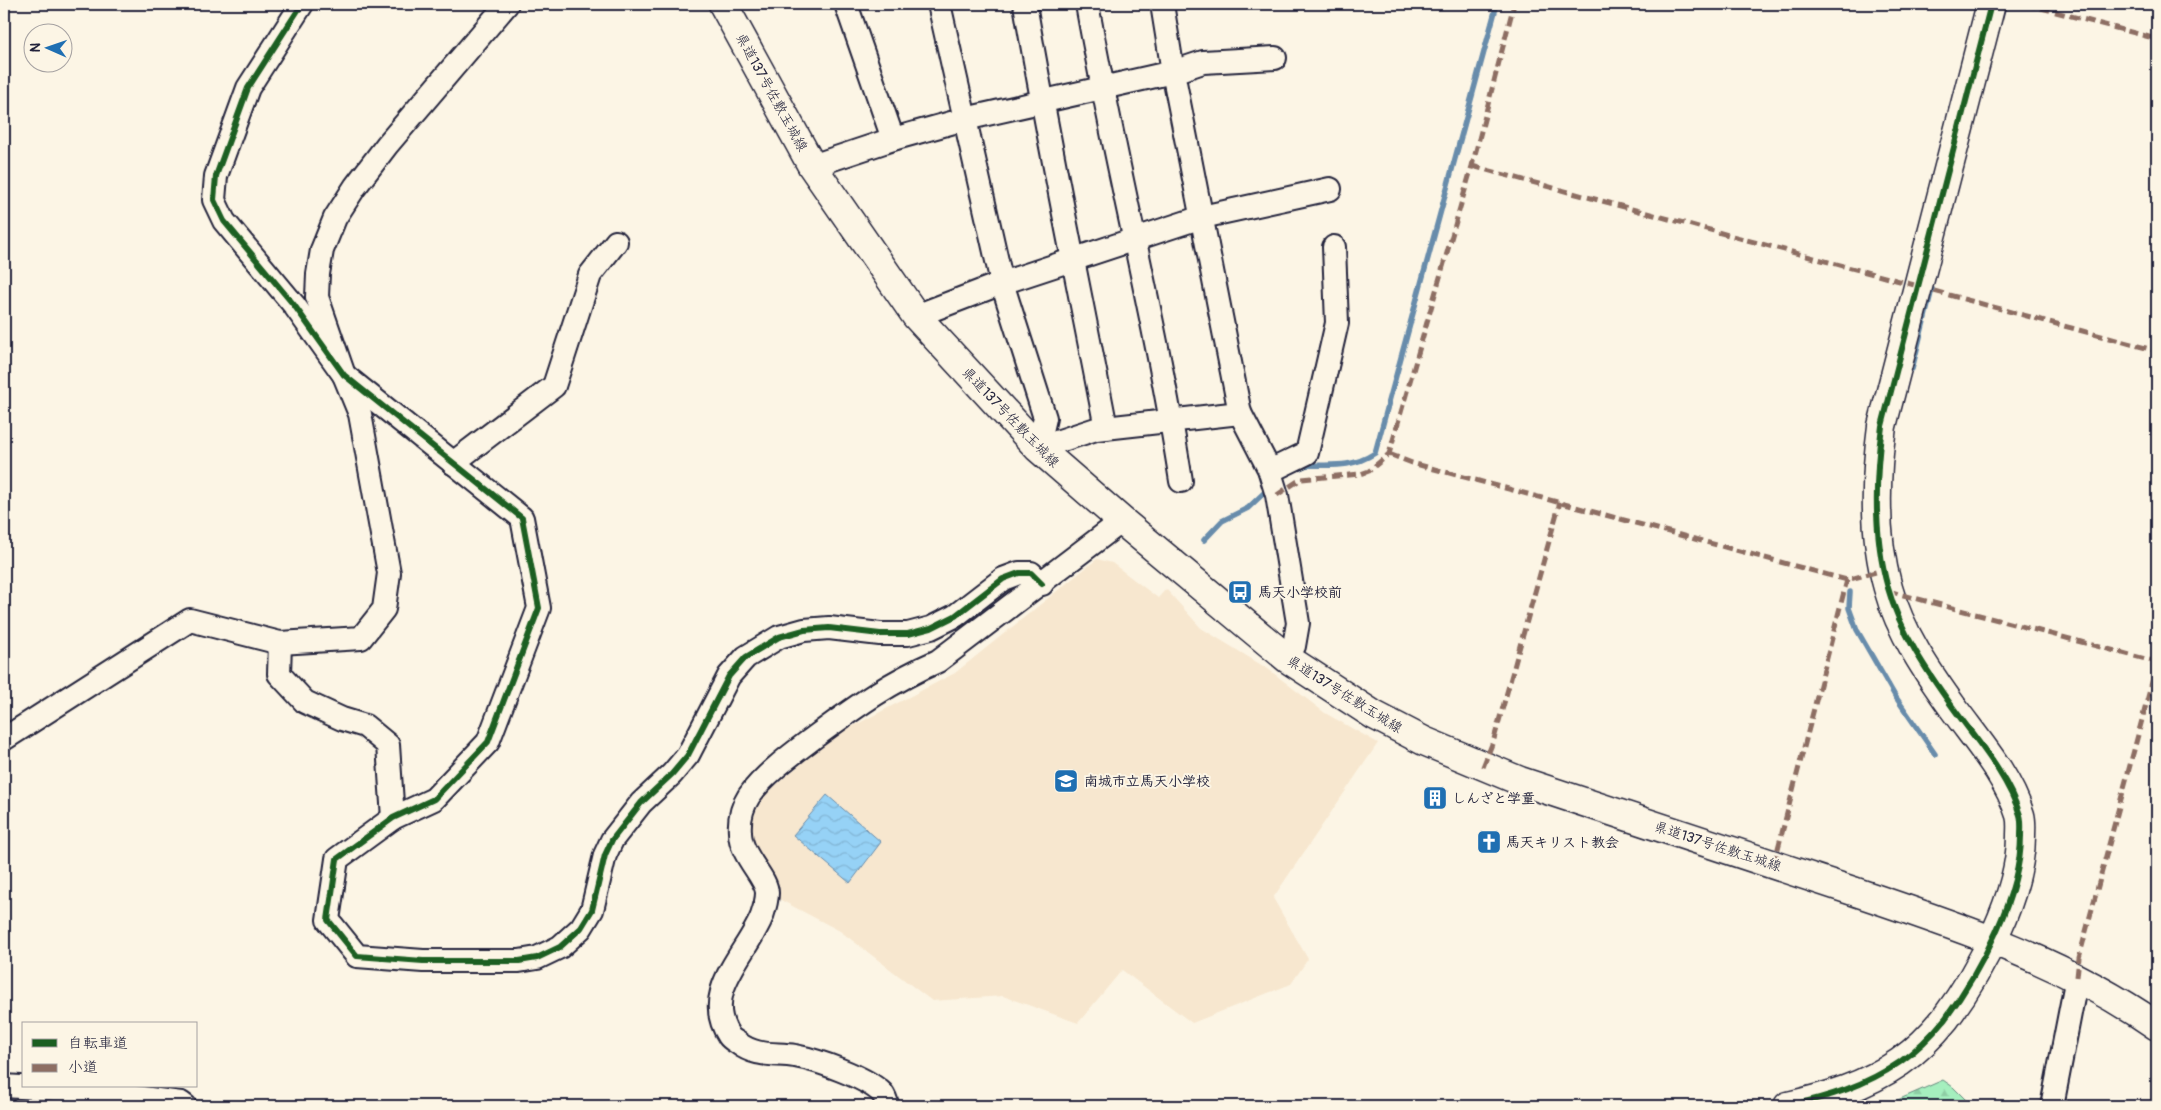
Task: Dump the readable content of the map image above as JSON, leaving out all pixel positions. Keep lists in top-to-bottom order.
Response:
{
  "streets": {
    "main road": ["県道137号佐敷玉城線"]
  },
  "places": {
    "bus stop": ["馬天小学校前"],
    "school or university": ["南城市立馬天小学校"],
    "building": ["しんざと学童"],
    "church": ["馬天キリスト教会"]
  },
  "legend": ["自転車道", "小道"],
  "north": "left"
}
